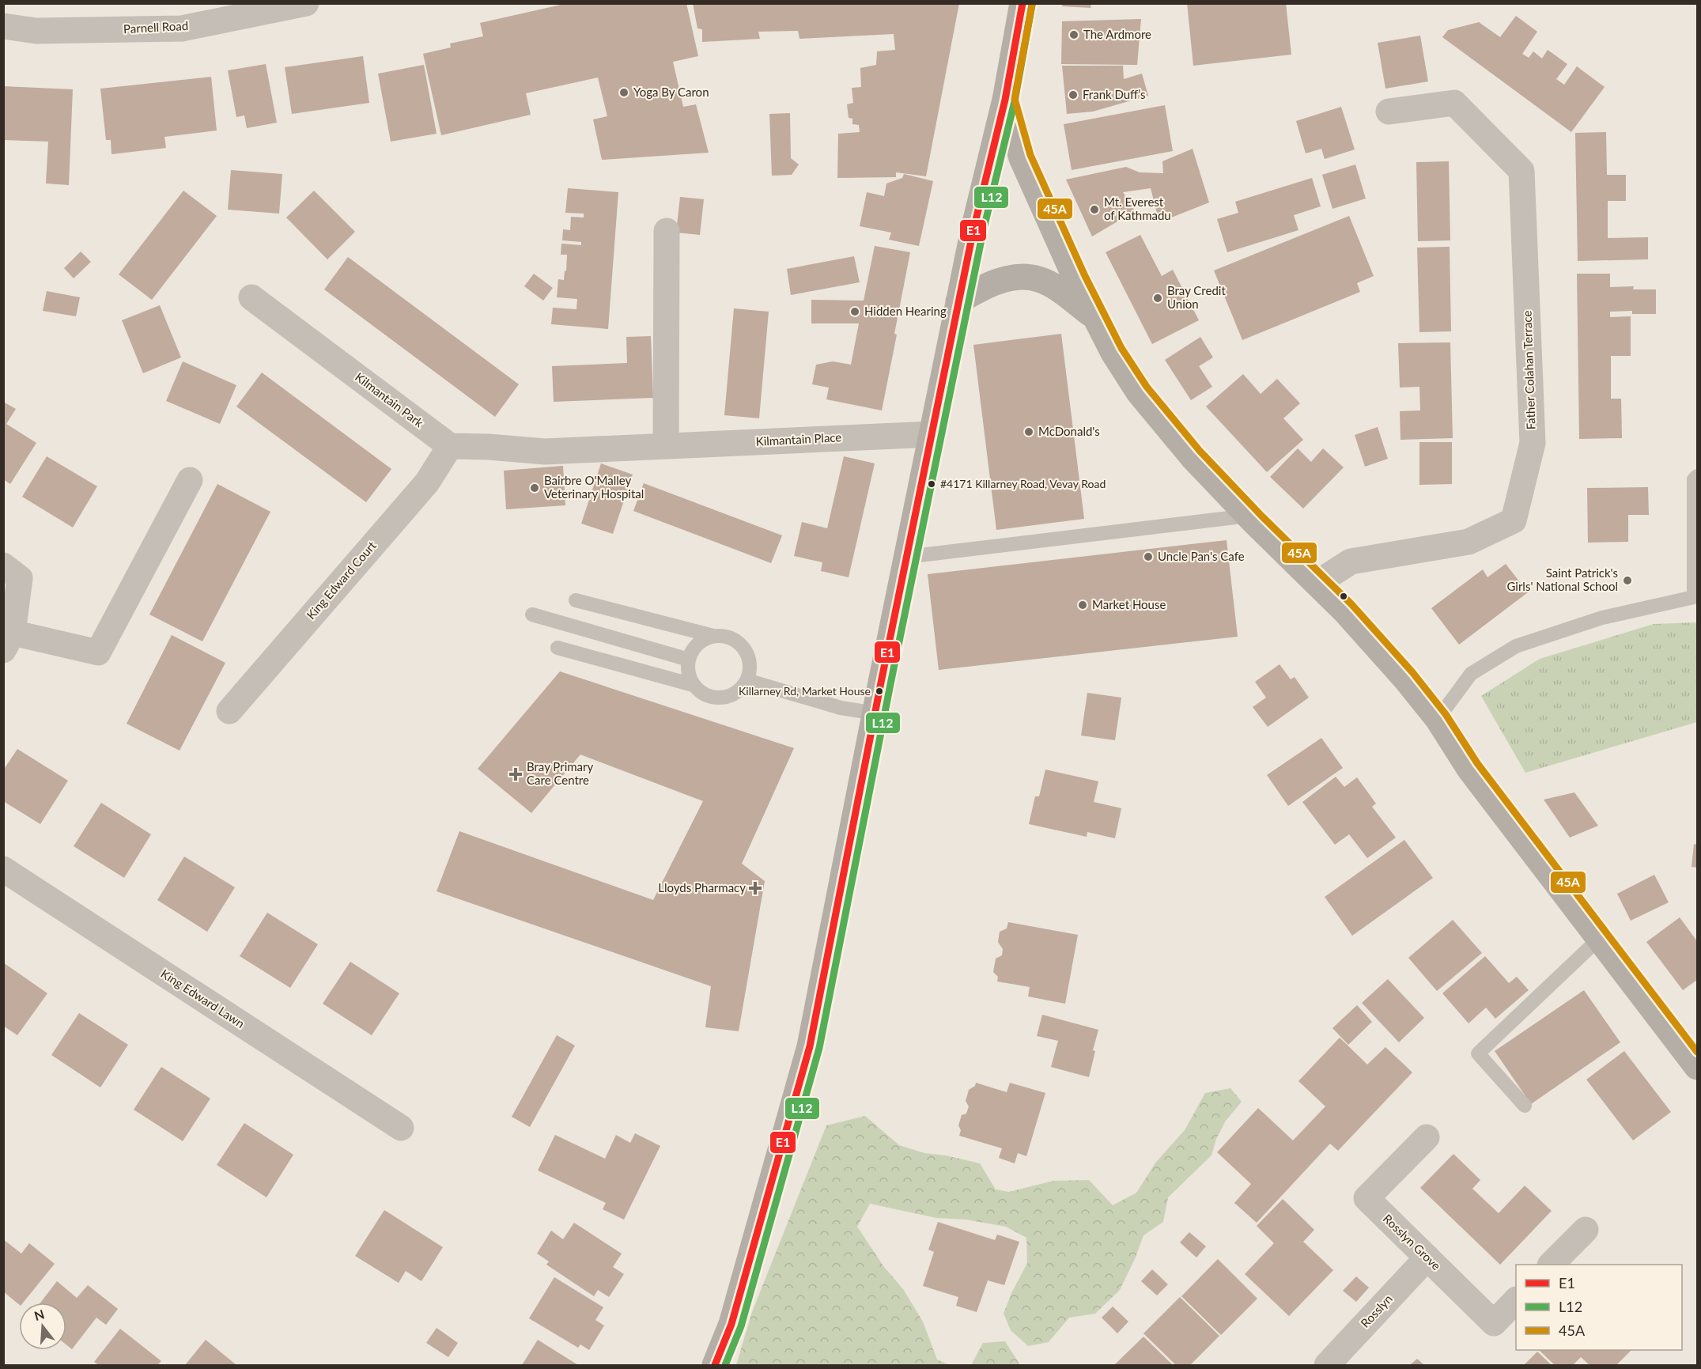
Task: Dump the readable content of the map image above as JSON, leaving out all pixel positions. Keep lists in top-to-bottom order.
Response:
{
  "streets": {
    "street": [
      "Parnell Road",
      "Father Colahan Terrace",
      "Kilmantain Park",
      "Kilmantain Place",
      "King Edward Court",
      "King Edward Lawn",
      "Rosslyn Grove",
      "Rosslyn"
    ]
  },
  "crossings": [
    ["Kilmantain Park", "Kilmantain Place"],
    ["Kilmantain Park", "King Edward Court"],
    ["Kilmantain Place", "King Edward Court"],
    ["Rosslyn Grove", "Rosslyn"]
  ],
  "places": {
    "other": [
      "The Ardmore",
      "Yoga By Caron",
      "Frank Duff’s",
      "Mt. Everest of Kathmadu",
      "Bray Credit Union",
      "Hidden Hearing",
      "McDonald's",
      "#4171 Killarney Road, Vevay Road",
      "Bairbre O'Malley Veterinary Hospital",
      "Uncle Pan's Cafe",
      "Saint Patrick's Girls' National School",
      "Market House",
      "Killarney Rd, Market House"
    ],
    "health": ["Bray Primary Care Centre", "Lloyds Pharmacy"]
  },
  "lines": ["transit line E1", "transit line L12", "transit line 45A"],
  "legend": ["E1", "L12", "45A"],
  "north": "top"
}
